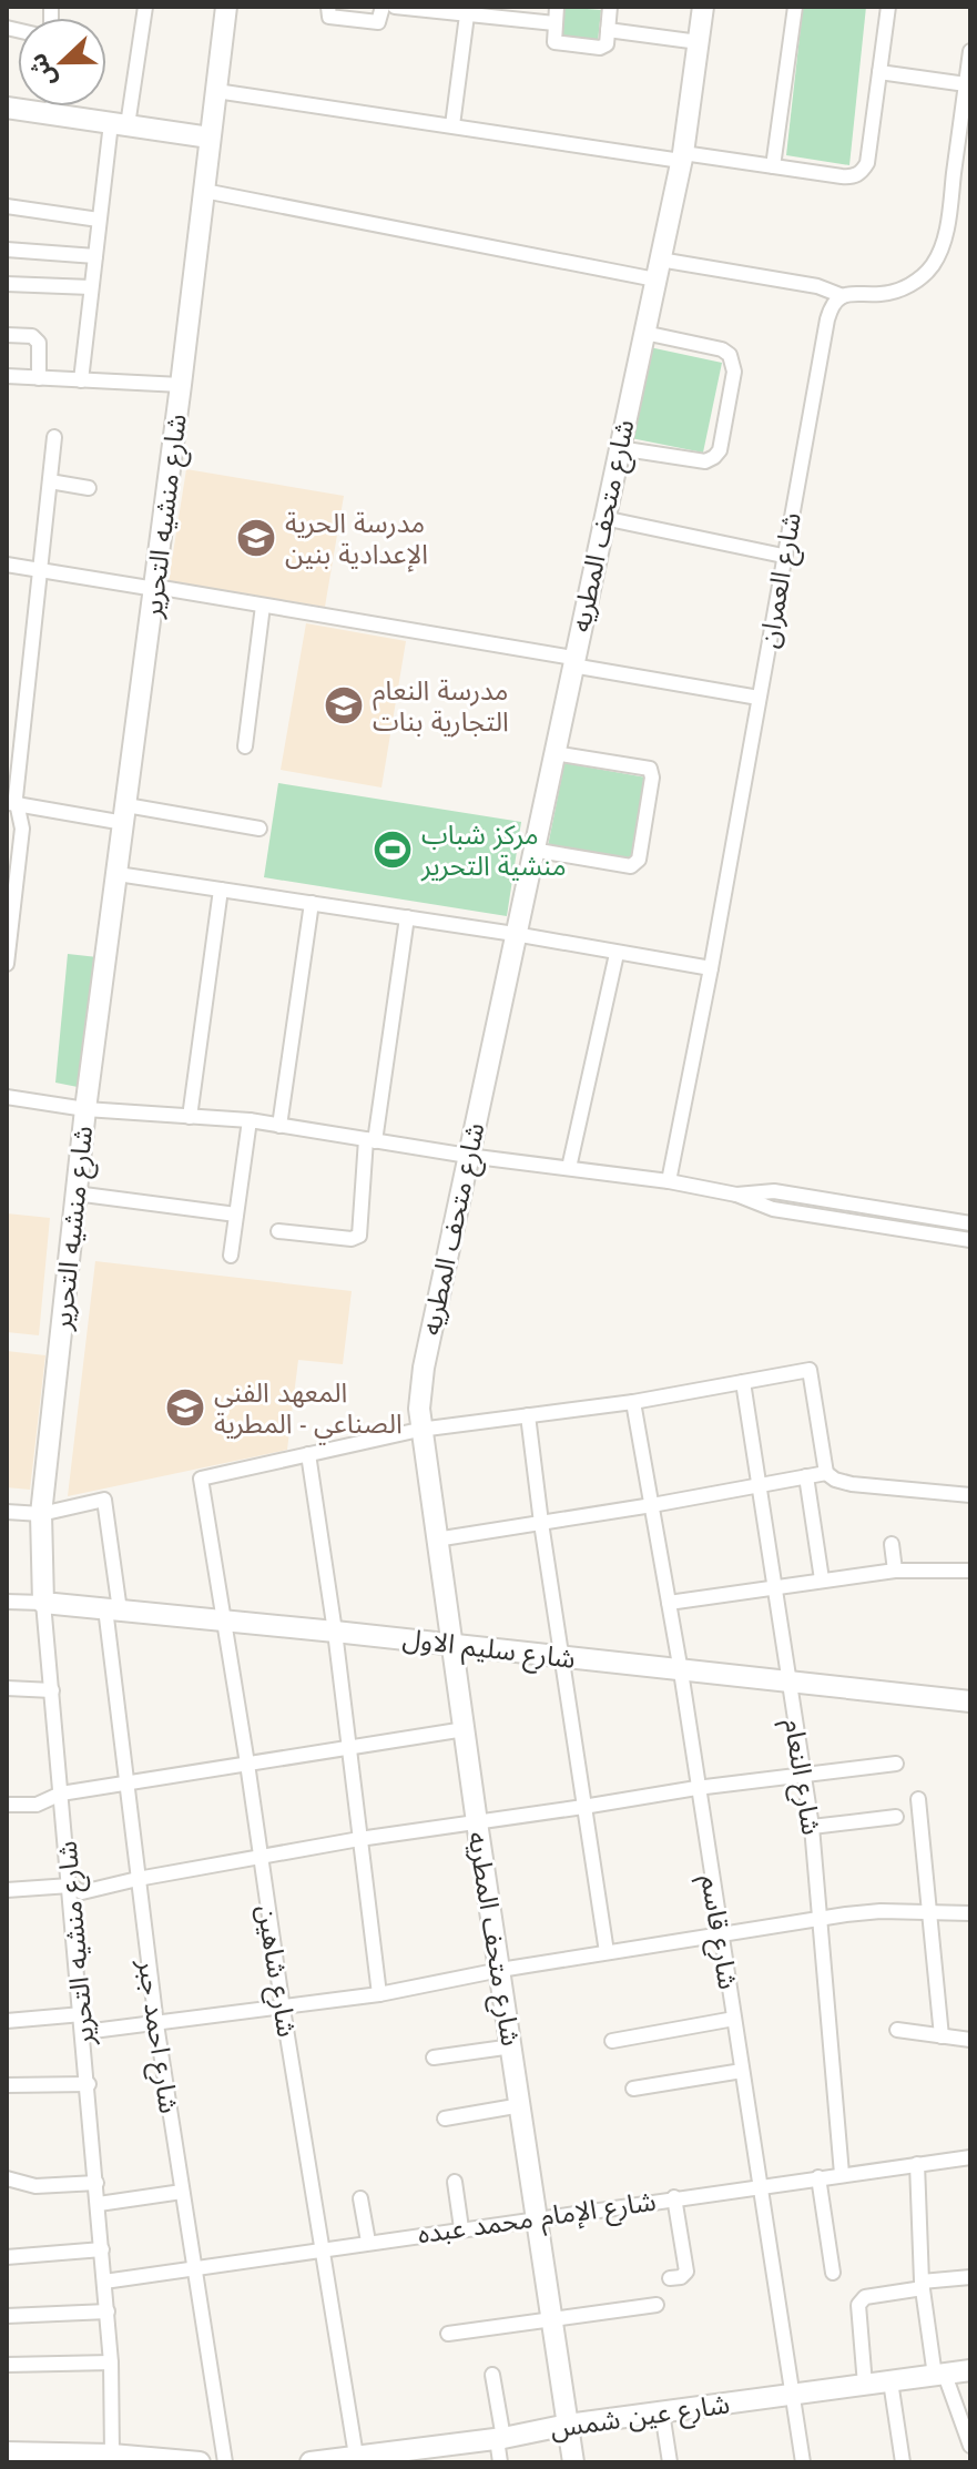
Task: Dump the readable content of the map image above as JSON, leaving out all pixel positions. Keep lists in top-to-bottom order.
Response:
{
  "streets": {
    "street": [
      "شارع منشيه التحرير",
      "شارع متحف المطريه",
      "شارع العمران",
      "شارع سليم الاول",
      "شارع النعام",
      "شارع قاسم",
      "شارع شاهين",
      "شارع احمد جبر",
      "شارع الإمام محمد عبده",
      "شارع عين شمس"
    ]
  },
  "crossings": [
    ["شارع منشيه التحرير", "شارع سليم الاول"],
    ["شارع منشيه التحرير", "شارع احمد جبر"],
    ["شارع منشيه التحرير", "شارع الإمام محمد عبده"],
    ["شارع متحف المطريه", "شارع سليم الاول"],
    ["شارع متحف المطريه", "شارع الإمام محمد عبده"],
    ["شارع متحف المطريه", "شارع عين شمس"],
    ["شارع سليم الاول", "شارع النعام"],
    ["شارع سليم الاول", "شارع قاسم"],
    ["شارع سليم الاول", "شارع شاهين"],
    ["شارع سليم الاول", "شارع احمد جبر"],
    ["شارع النعام", "شارع الإمام محمد عبده"],
    ["شارع قاسم", "شارع الإمام محمد عبده"],
    ["شارع قاسم", "شارع عين شمس"],
    ["شارع شاهين", "شارع الإمام محمد عبده"],
    ["شارع شاهين", "شارع عين شمس"],
    ["شارع احمد جبر", "شارع الإمام محمد عبده"]
  ],
  "places": {
    "school or university": ["مدرسة الحرية الإعدادية بنين", "مدرسة النعام التجارية بنات", "المعهد الفني الصناعي - المطرية"],
    "sports": ["مركز شباب منشية التحرير"]
  },
  "north": "left"
}
